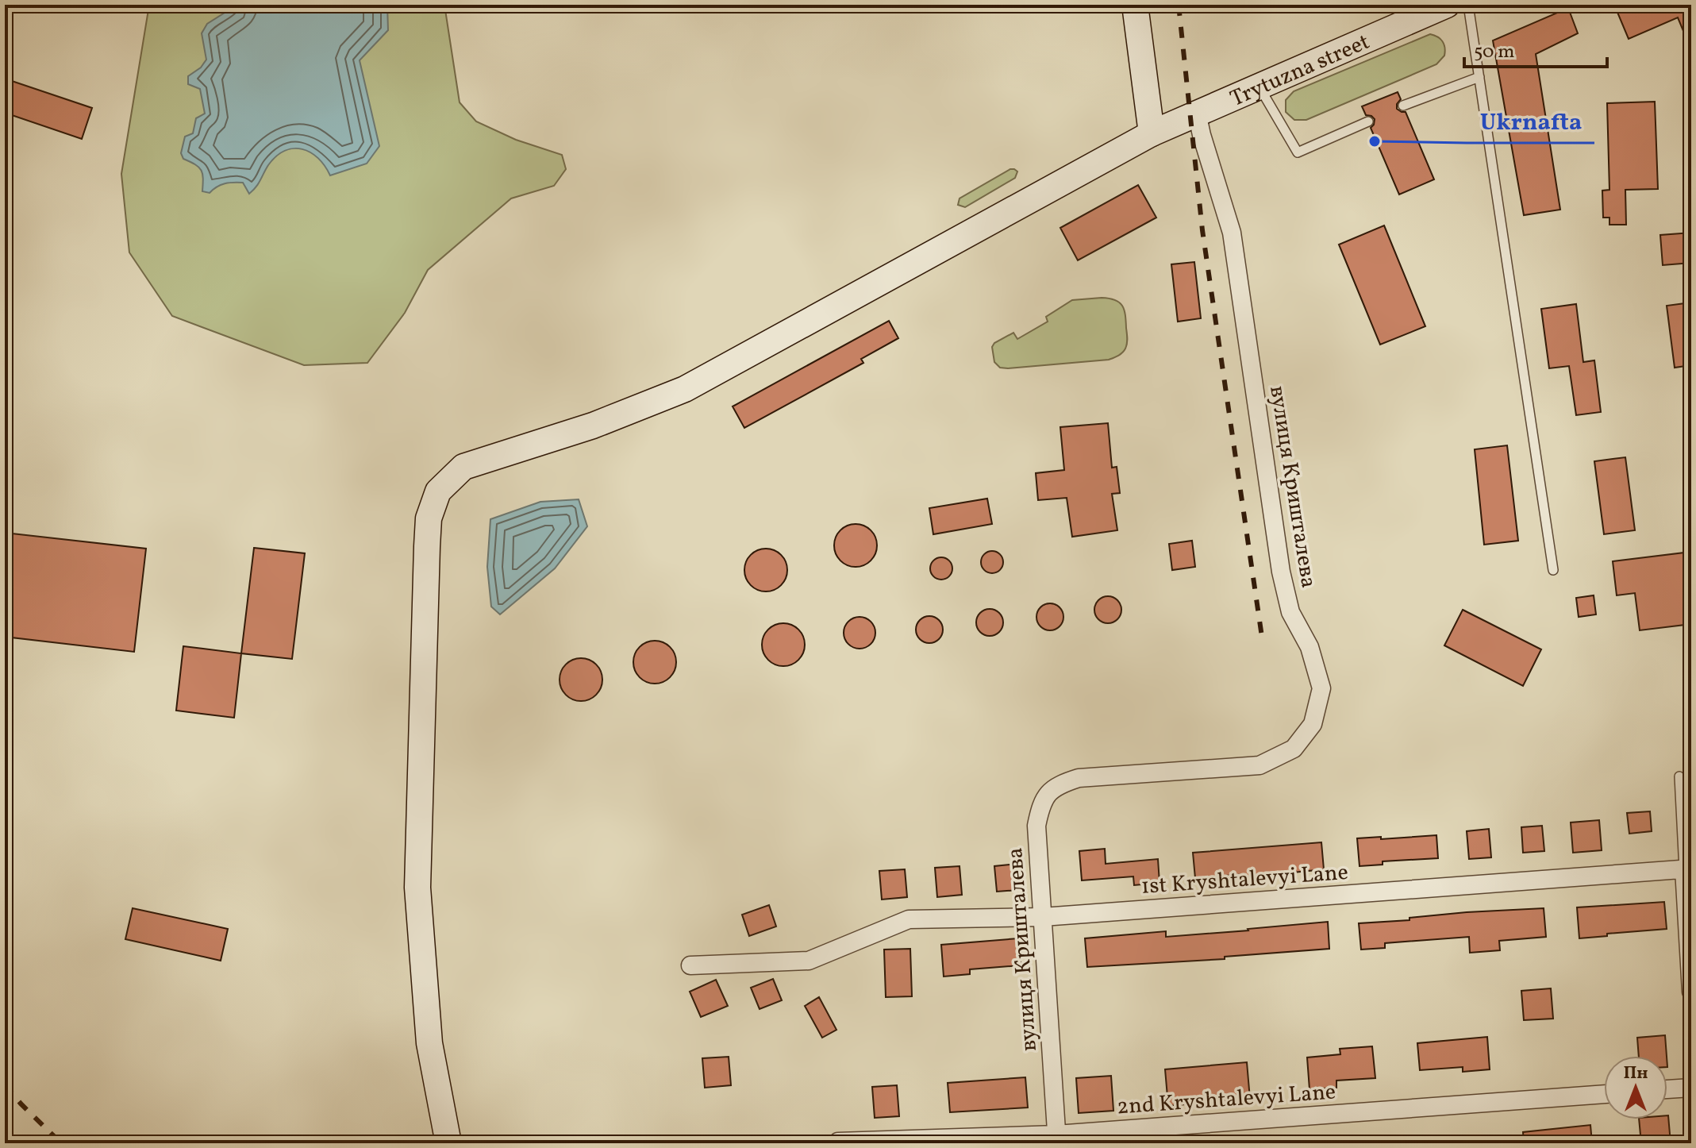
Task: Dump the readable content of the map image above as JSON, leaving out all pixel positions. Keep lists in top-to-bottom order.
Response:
{
  "streets": {
    "street": [
      "Trytuzna street",
      "вулиця Кришталева",
      "1st Kryshtalevyi Lane",
      "2nd Kryshtalevyi Lane"
    ]
  },
  "crossings": [
    ["Trytuzna street", "вулиця Кришталева"],
    ["вулиця Кришталева", "1st Kryshtalevyi Lane"],
    ["вулиця Кришталева", "2nd Kryshtalevyi Lane"]
  ],
  "places": ["Ukrnafta"],
  "scale_bar": "50 m",
  "north": "top"
}
